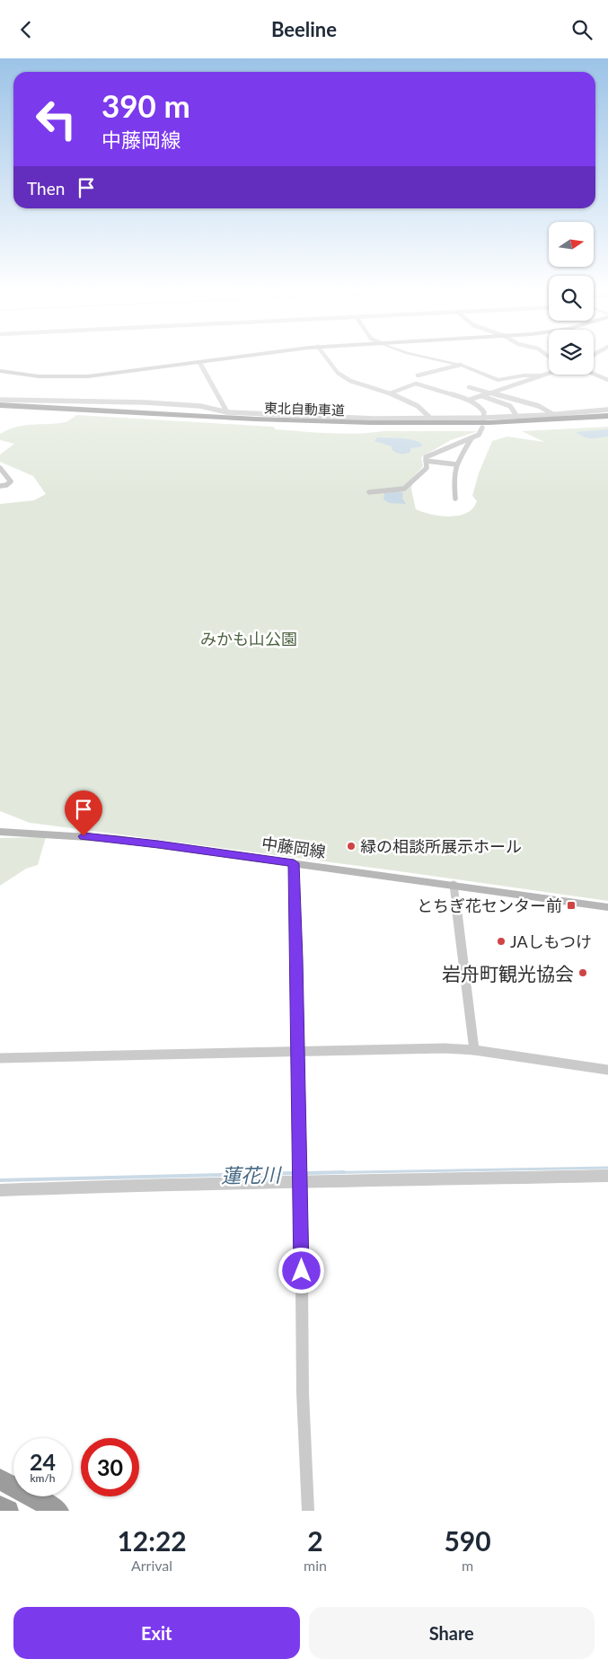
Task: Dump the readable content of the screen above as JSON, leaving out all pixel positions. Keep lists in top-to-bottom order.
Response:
{
  "streets": {
    "highway": ["東北自動車道"],
    "main road": ["中藤岡線"]
  },
  "water": ["蓮花川"],
  "parks": ["みかも山公園"],
  "places": {
    "other": ["緑の相談所展示ホール", "JAしもつけ", "岩舟町観光協会"],
    "transit": ["とちぎ花センター前"]
  },
  "north": "right",
  "page": {
    "header": "Beeline",
    "turn": ["390 m", "中藤岡線"],
    "then": "Then",
    "speed": "24 km/h",
    "limit": "30",
    "eta": [
      "12:22",
      "Arrival",
      "2",
      "min",
      "590",
      "m"
    ],
    "buttons": ["Exit", "Share"]
  }
}
